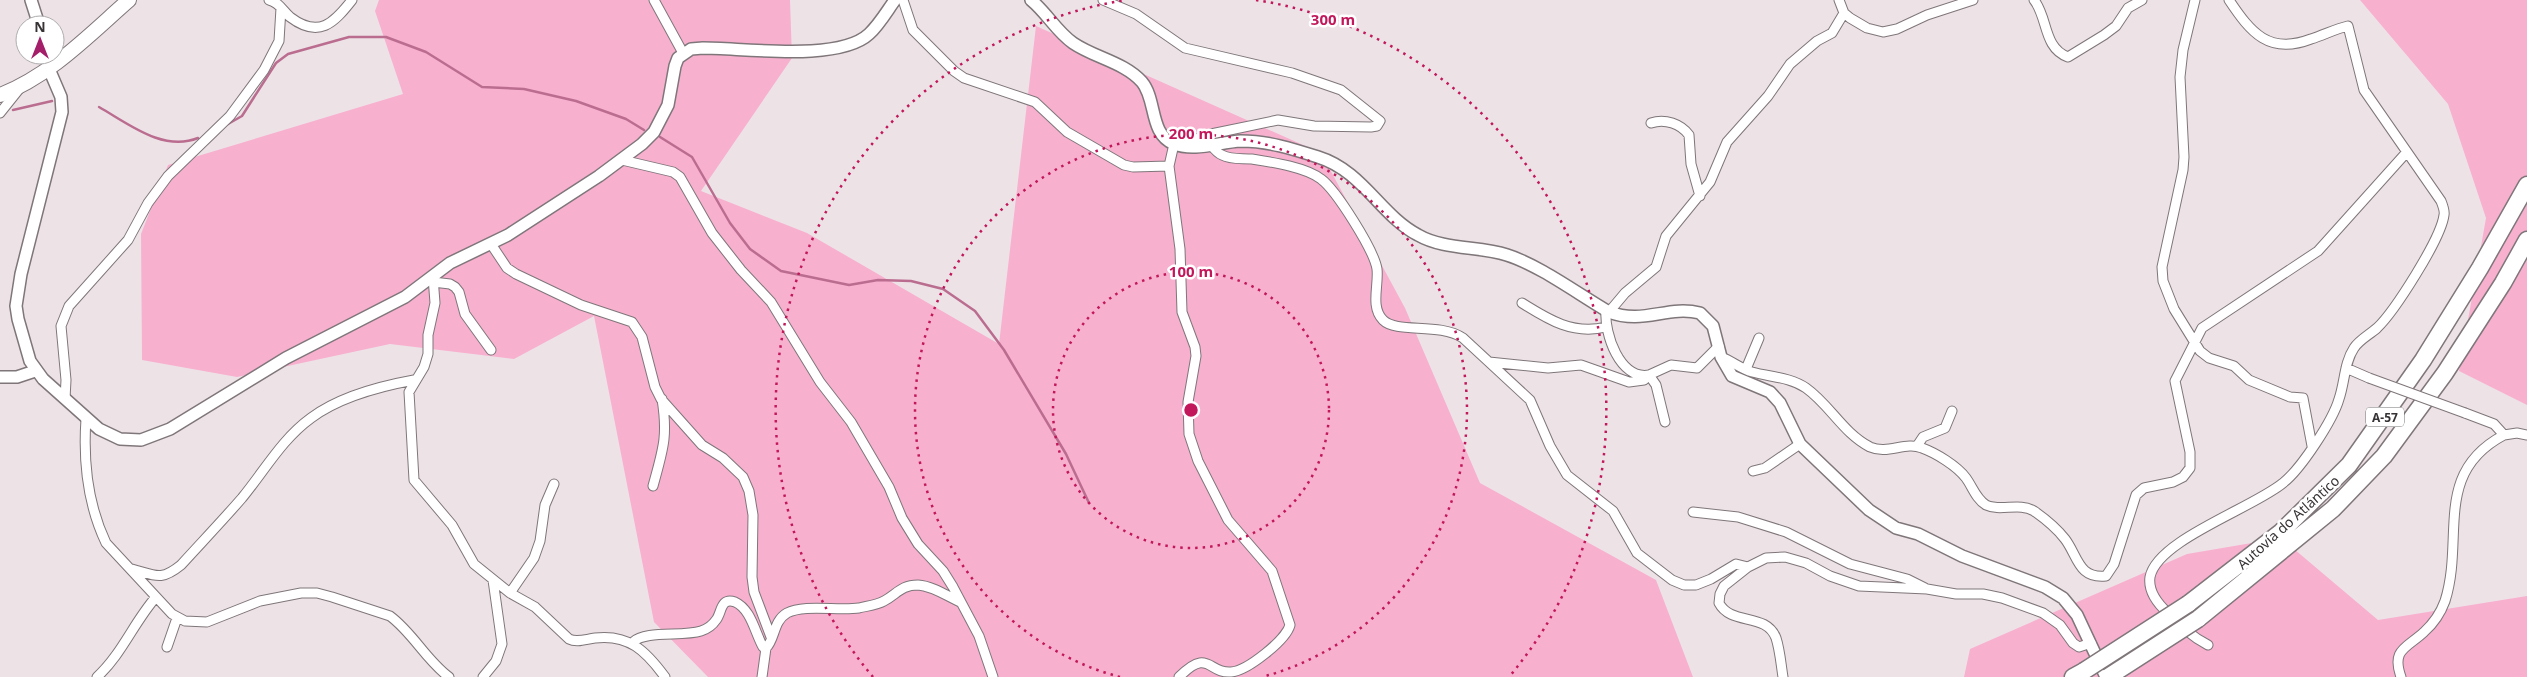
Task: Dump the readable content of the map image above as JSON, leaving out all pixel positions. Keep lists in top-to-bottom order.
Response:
{
  "streets": {
    "highway": ["A-57", "Autovía do Atlántico"]
  },
  "north": "top",
  "rings": ["300 m", "200 m", "100 m"]
}
